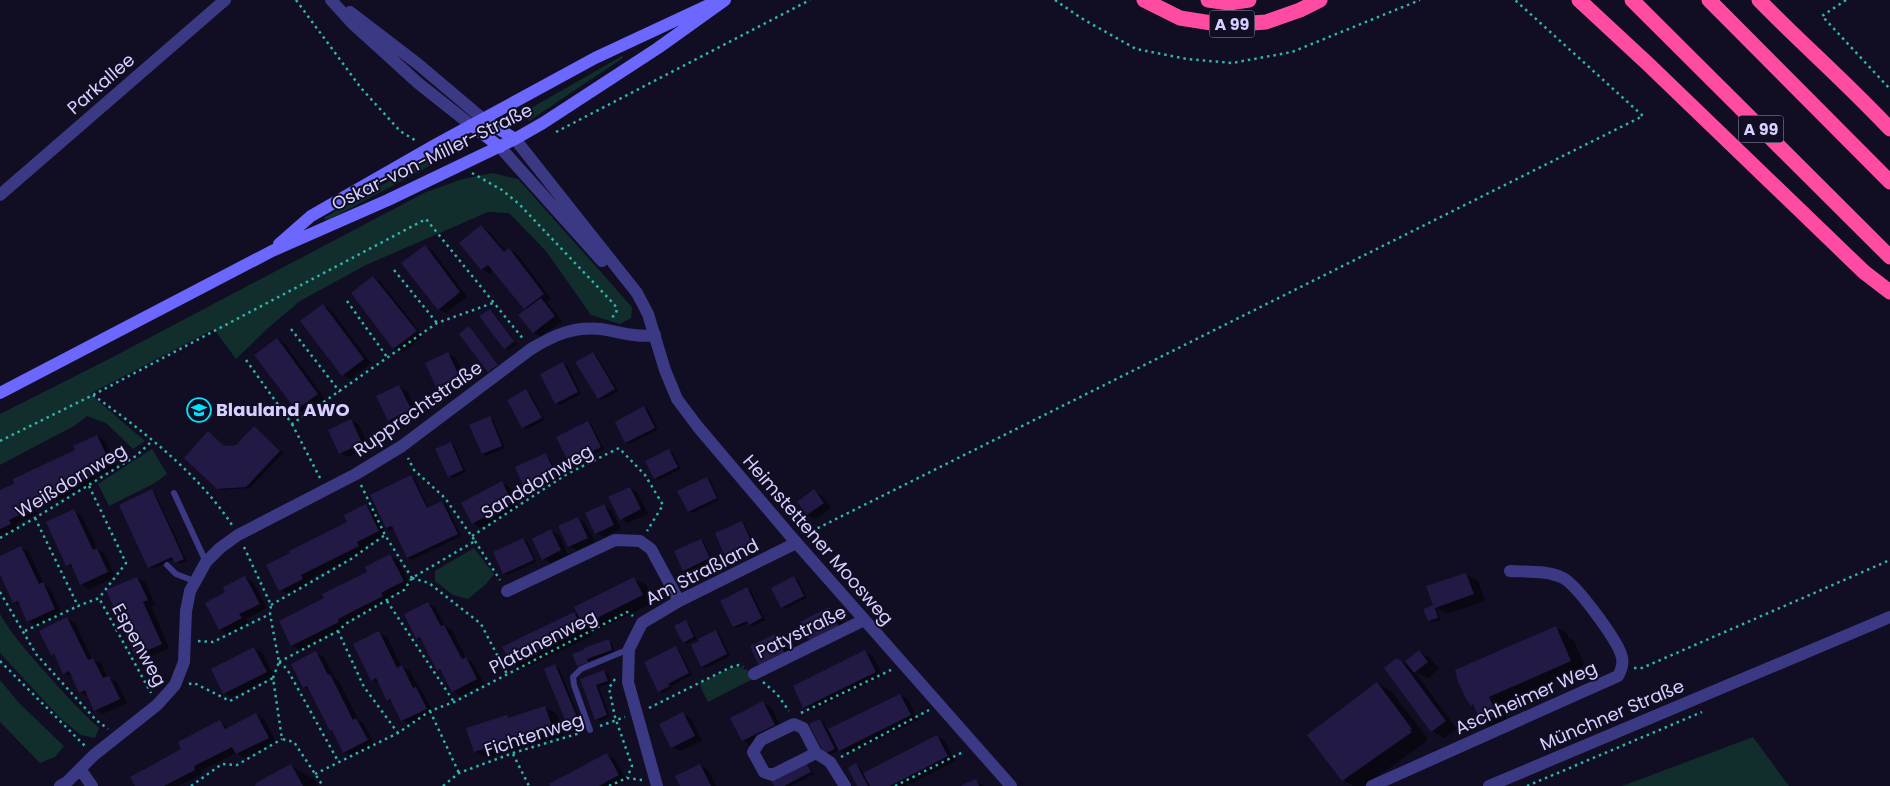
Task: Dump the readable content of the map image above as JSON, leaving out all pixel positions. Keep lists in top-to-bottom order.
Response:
{
  "streets": {
    "highway": ["A 99"],
    "main road": ["Oskar-von-Miller-Straße"],
    "street": [
      "Parkallee",
      "Rupprechtstraße",
      "Heimstettener Moosweg",
      "Am Straßland",
      "Patystraße",
      "Aschheimer Weg",
      "Münchner Straße"
    ],
    "path": [
      "Weißdornweg",
      "Sanddornweg",
      "Platanenweg",
      "Espenweg",
      "Fichtenweg"
    ]
  },
  "crossings": [
    ["Oskar-von-Miller-Straße", "Heimstettener Moosweg"],
    ["Rupprechtstraße", "Heimstettener Moosweg"],
    ["Rupprechtstraße", "Espenweg"],
    ["Heimstettener Moosweg", "Am Straßland"],
    ["Heimstettener Moosweg", "Patystraße"],
    ["Am Straßland", "Platanenweg"],
    ["Am Straßland", "Fichtenweg"],
    ["Patystraße", "Fichtenweg"]
  ],
  "places": {
    "school or university": ["Blauland AWO"]
  }
}
